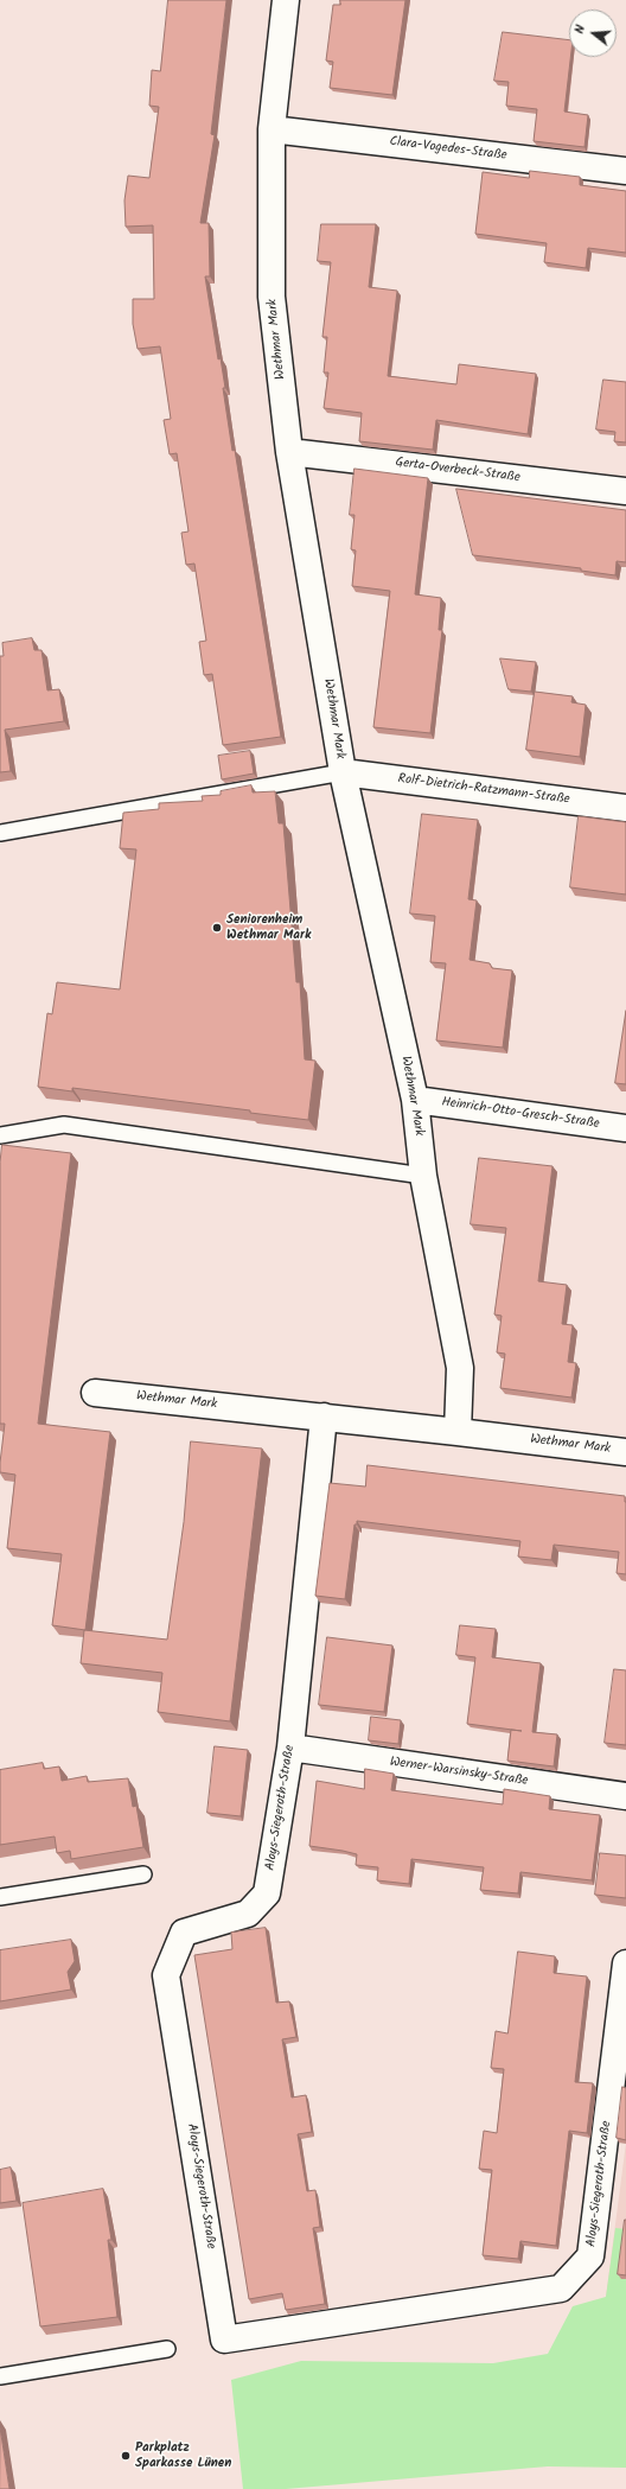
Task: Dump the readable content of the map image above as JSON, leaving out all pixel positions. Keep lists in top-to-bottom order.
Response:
{
  "streets": {
    "street": [
      "Clara-Vogedes-Straße",
      "Wethmar Mark",
      "Gerta-Overbeck-Straße",
      "Rolf-Dietrich-Ratzmann-Straße",
      "Heinrich-Otto-Gresch-Straße",
      "Werner-Warsinsky-Straße",
      "Aloys-Siegeroth-Straße"
    ]
  },
  "crossings": [
    ["Clara-Vogedes-Straße", "Wethmar Mark"],
    ["Wethmar Mark", "Gerta-Overbeck-Straße"],
    ["Wethmar Mark", "Rolf-Dietrich-Ratzmann-Straße"],
    ["Wethmar Mark", "Heinrich-Otto-Gresch-Straße"],
    ["Wethmar Mark", "Aloys-Siegeroth-Straße"],
    ["Werner-Warsinsky-Straße", "Aloys-Siegeroth-Straße"]
  ],
  "places": ["Seniorenheim Wethmar Mark", "Parkplatz Sparkasse Lünen"],
  "north": "left"
}
